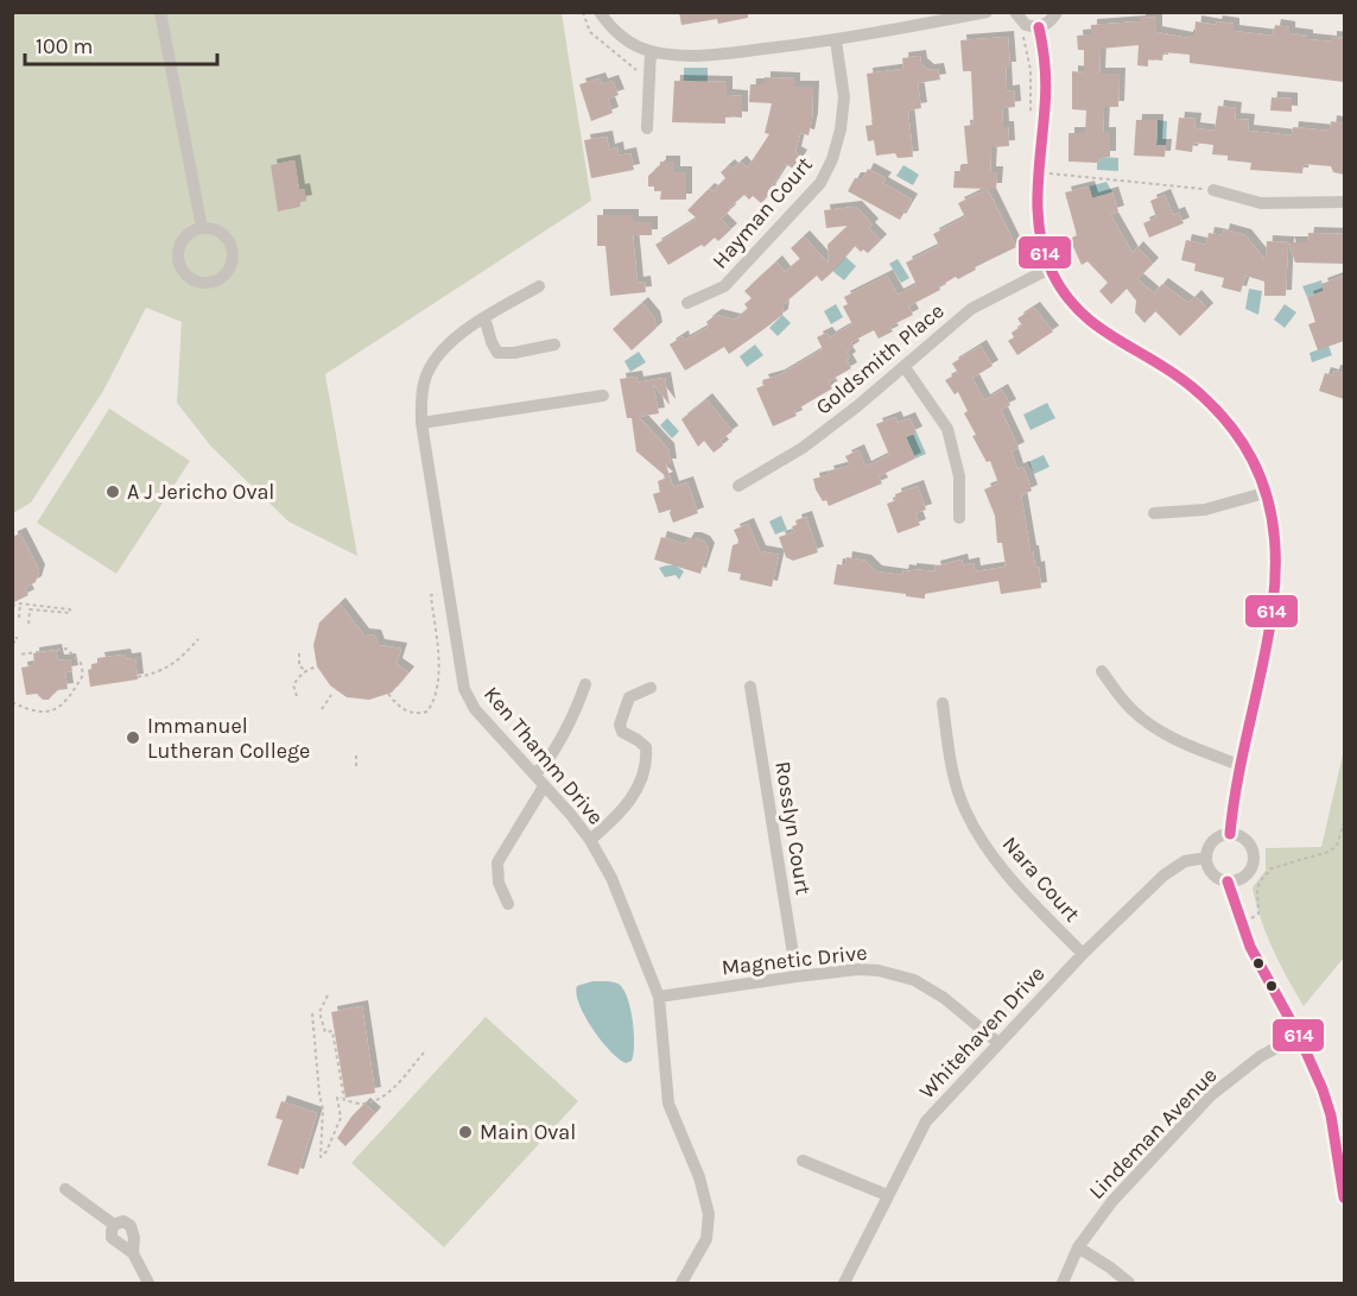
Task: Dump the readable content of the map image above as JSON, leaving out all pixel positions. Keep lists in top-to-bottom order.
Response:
{
  "streets": {
    "street": [
      "Hayman Court",
      "Goldsmith Place",
      "Ken Thamm Drive",
      "Rosslyn Court",
      "Nara Court",
      "Magnetic Drive",
      "Whitehaven Drive",
      "Lindeman Avenue"
    ]
  },
  "crossings": [
    ["Ken Thamm Drive", "Magnetic Drive"],
    ["Rosslyn Court", "Magnetic Drive"],
    ["Nara Court", "Whitehaven Drive"],
    ["Magnetic Drive", "Whitehaven Drive"]
  ],
  "places": ["A J Jericho Oval", "Immanuel Lutheran College", "Main Oval"],
  "lines": ["transit line 614"],
  "scale_bar": "100 m"
}
